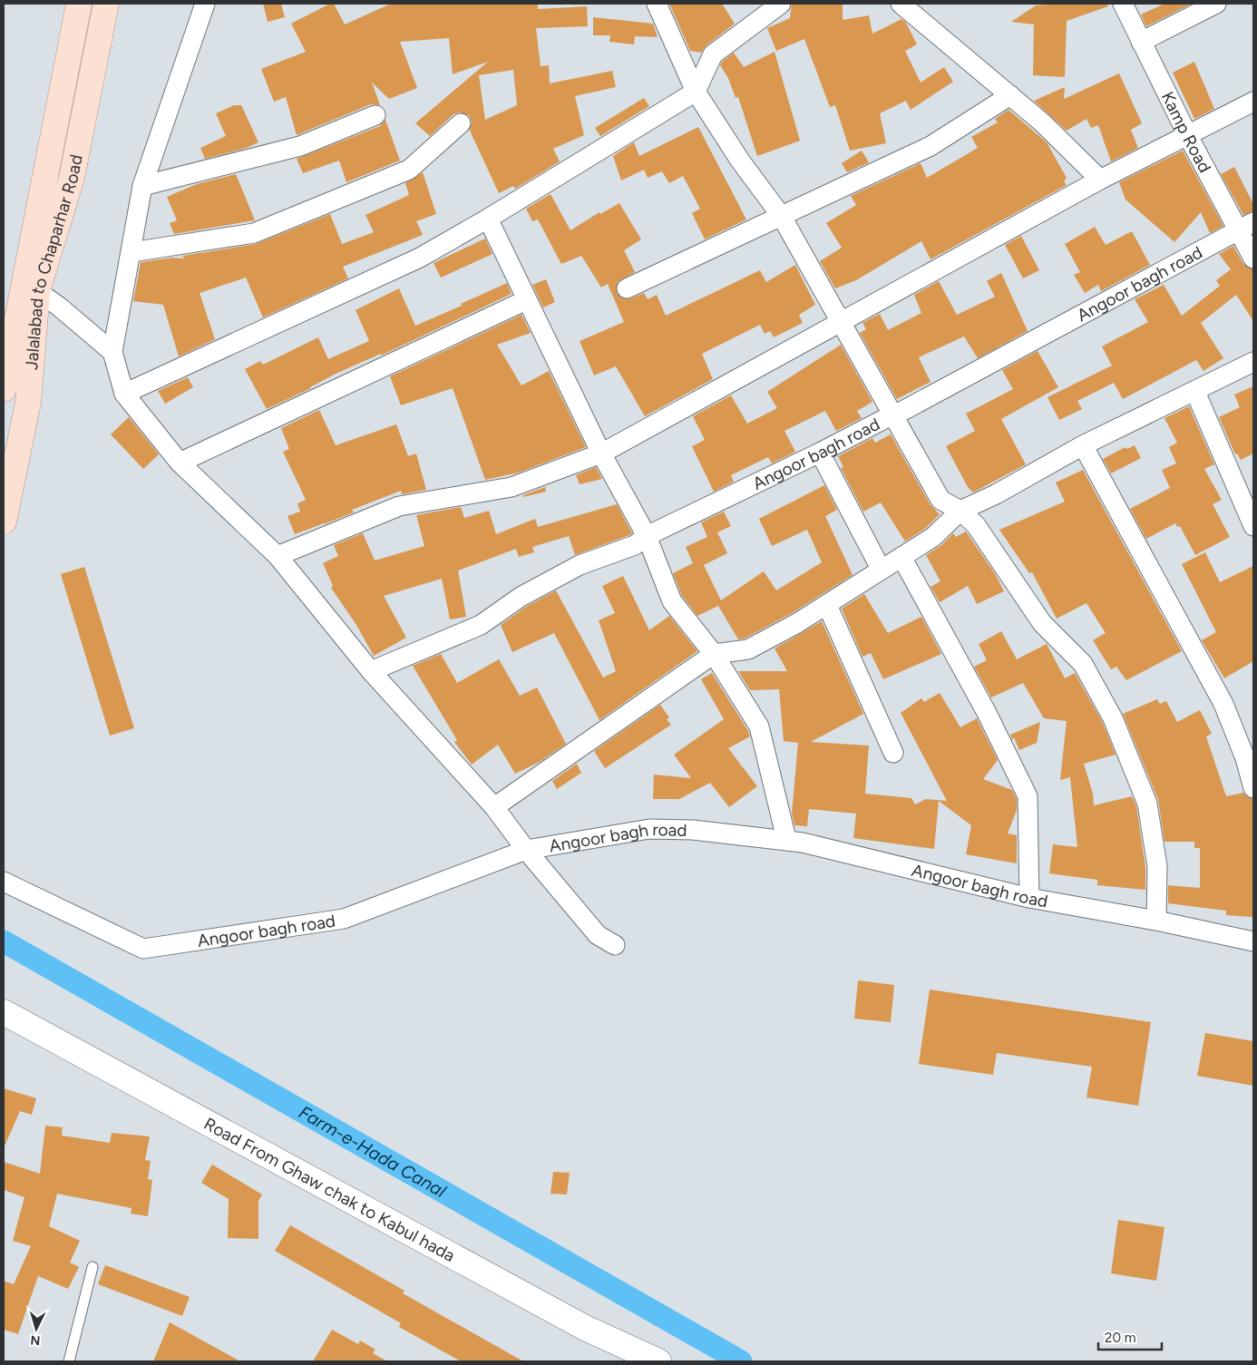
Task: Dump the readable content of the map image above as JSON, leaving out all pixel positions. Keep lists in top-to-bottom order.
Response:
{
  "streets": {
    "main road": ["Jalalabad to Chaparhar Road"],
    "street": ["Kamp Road", "Angoor bagh road", "Road From Ghaw chak to Kabul hada"]
  },
  "crossings": [
    ["Kamp Road", "Angoor bagh road"]
  ],
  "water": ["Farm-e-Hada Canal"],
  "scale_bar": "20 m",
  "north": "bottom"
}
